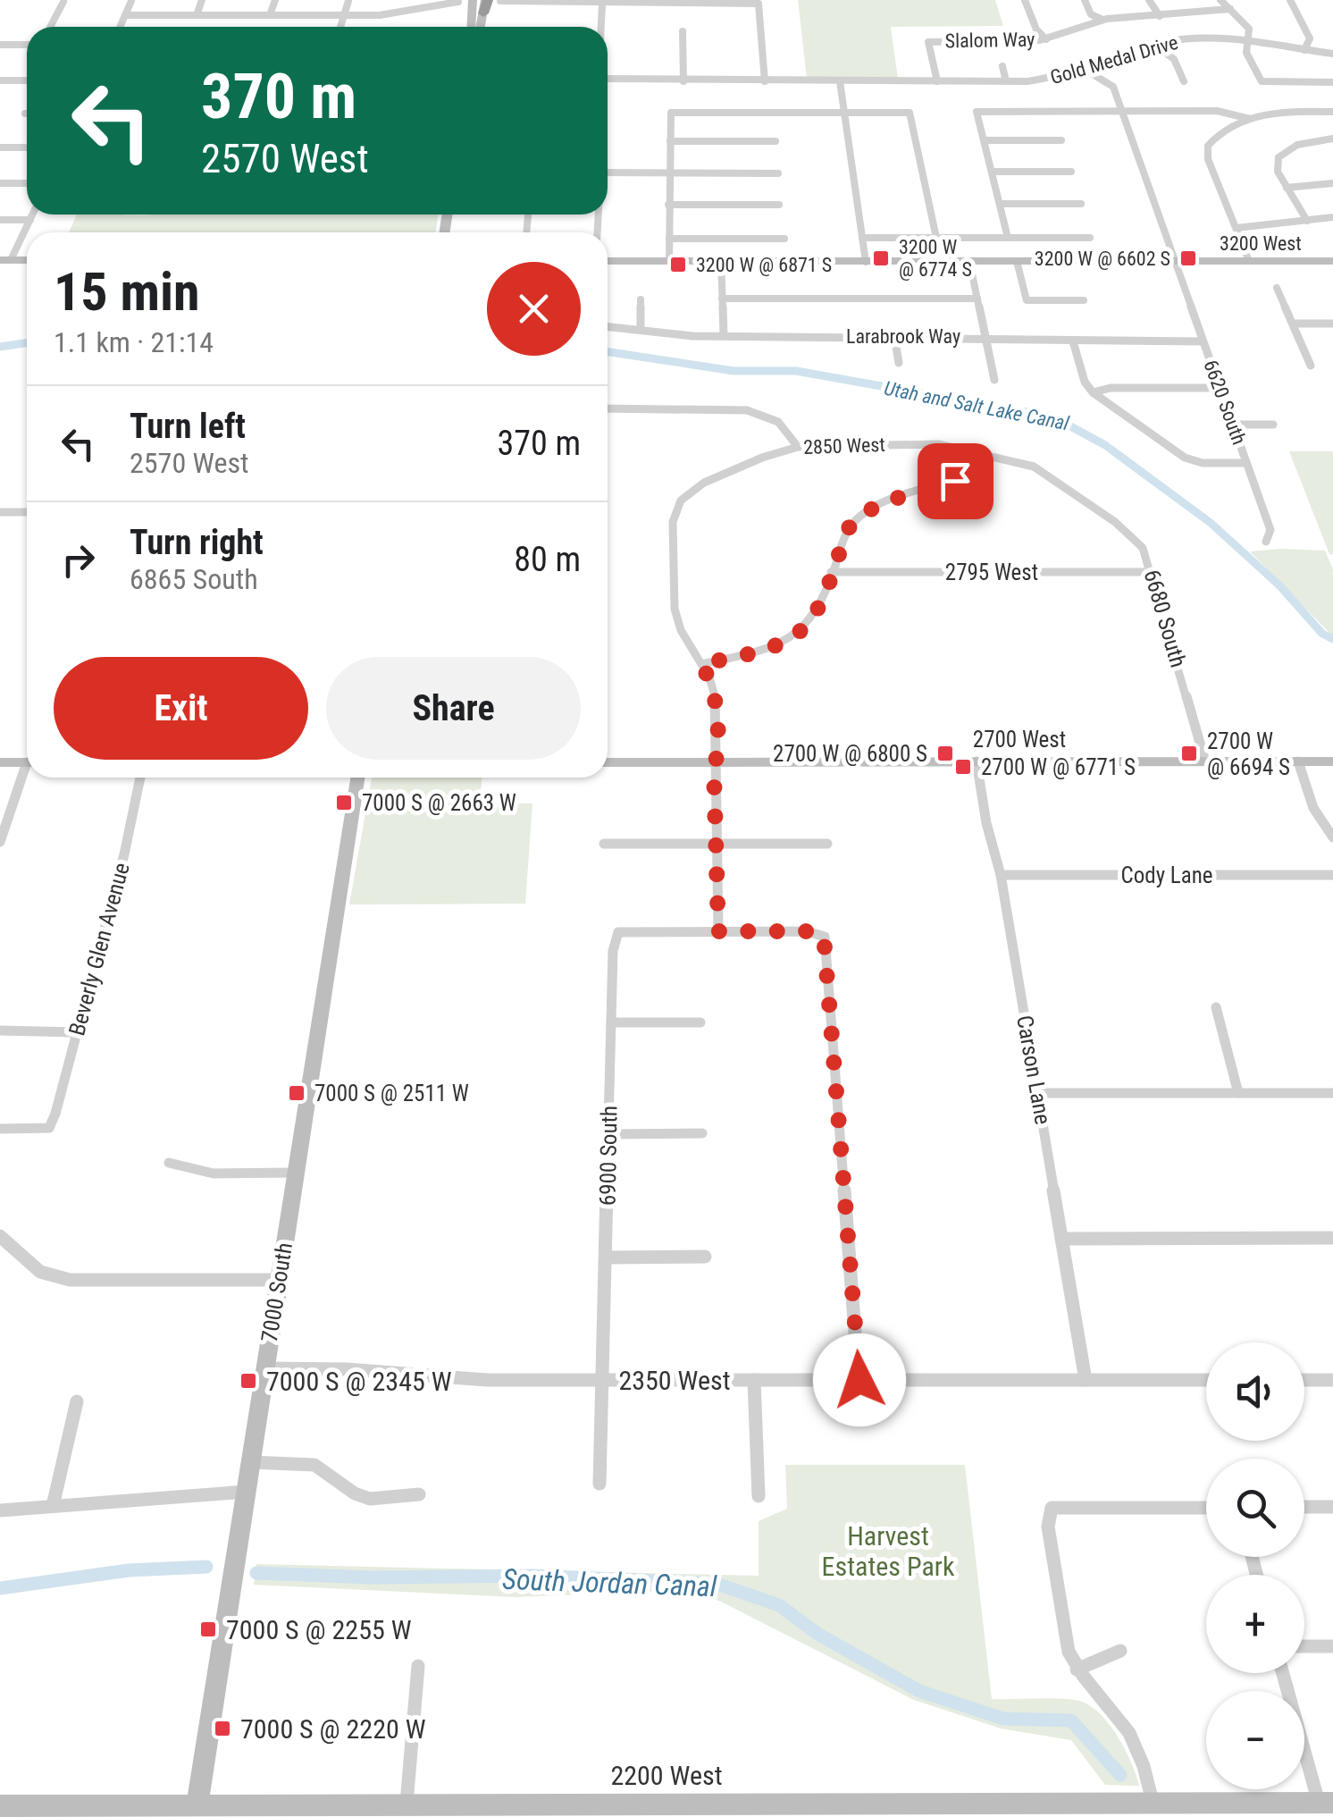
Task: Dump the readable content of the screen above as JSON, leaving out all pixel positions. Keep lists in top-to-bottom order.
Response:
{
  "streets": {
    "main road": [
      "3200 West",
      "2700 West",
      "7000 South",
      "2200 West"
    ],
    "street": [
      "Slalom Way",
      "Gold Medal Drive",
      "Larabrook Way",
      "6620 South",
      "2850 West",
      "2795 West",
      "6680 South",
      "Cody Lane",
      "Beverly Glen Avenue",
      "Carson Lane",
      "6900 South",
      "2350 West"
    ]
  },
  "crossings": [
    ["Slalom Way", "Gold Medal Drive"],
    ["Gold Medal Drive", "6620 South"],
    ["3200 West", "6620 South"],
    ["Larabrook Way", "6620 South"],
    ["2850 West", "6680 South"],
    ["2795 West", "6680 South"],
    ["6680 South", "2700 West"],
    ["2700 West", "Carson Lane"],
    ["Cody Lane", "Carson Lane"],
    ["Carson Lane", "2350 West"],
    ["6900 South", "2350 West"],
    ["7000 South", "2350 West"],
    ["7000 South", "2200 West"]
  ],
  "water": ["Utah and Salt Lake Canal", "South Jordan Canal"],
  "parks": ["Harvest Estates Park"],
  "places": {
    "transit": [
      "3200 W @ 6774 S",
      "3200 W @ 6602 S",
      "3200 W @ 6871 S",
      "2700 W @ 6800 S",
      "2700 W @ 6694 S",
      "2700 W @ 6771 S",
      "7000 S @ 2663 W",
      "7000 S @ 2511 W",
      "7000 S @ 2345 W",
      "7000 S @ 2255 W",
      "7000 S @ 2220 W"
    ]
  },
  "page": {
    "turn": ["370 m", "2570 West"],
    "heading": ["15 min", "1.1 km · 21:14"],
    "list": [
      {
        "name": "Turn left",
        "note": "2570 West",
        "value": "370 m"
      },
      {
        "name": "Turn right",
        "note": "6865 South",
        "value": "80 m"
      }
    ],
    "buttons": ["Exit", "Share"],
    "map_buttons": ["+", "−"]
  }
}
